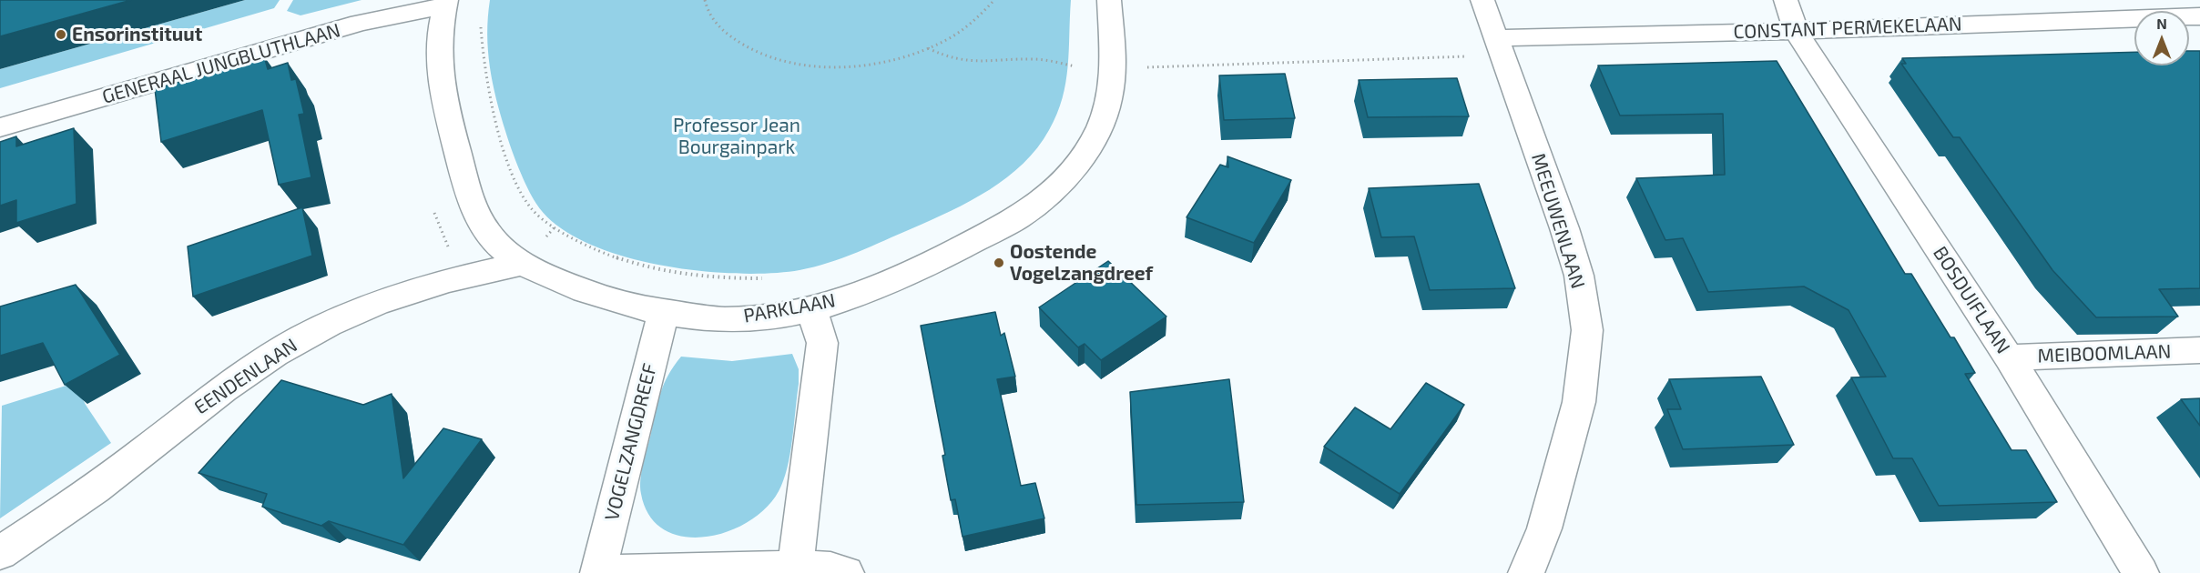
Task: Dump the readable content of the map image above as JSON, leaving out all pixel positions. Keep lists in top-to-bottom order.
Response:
{
  "streets": {
    "street": [
      "CONSTANT PERMEKELAAN",
      "GENERAAL JUNGBLUTHLAAN",
      "MEEUWENLAAN",
      "BOSDUIFLAAN",
      "PARKLAAN",
      "MEIBOOMLAAN",
      "EENDENLAAN",
      "VOGELZANGDREEF"
    ]
  },
  "crossings": [
    ["CONSTANT PERMEKELAAN", "MEEUWENLAAN"],
    ["CONSTANT PERMEKELAAN", "BOSDUIFLAAN"],
    ["GENERAAL JUNGBLUTHLAAN", "PARKLAAN"],
    ["BOSDUIFLAAN", "MEIBOOMLAAN"],
    ["PARKLAAN", "EENDENLAAN"],
    ["PARKLAAN", "VOGELZANGDREEF"]
  ],
  "parks": ["Professor Jean Bourgainpark"],
  "places": ["Ensorinstituut", "Oostende Vogelzangdreef"],
  "north": "top"
}
